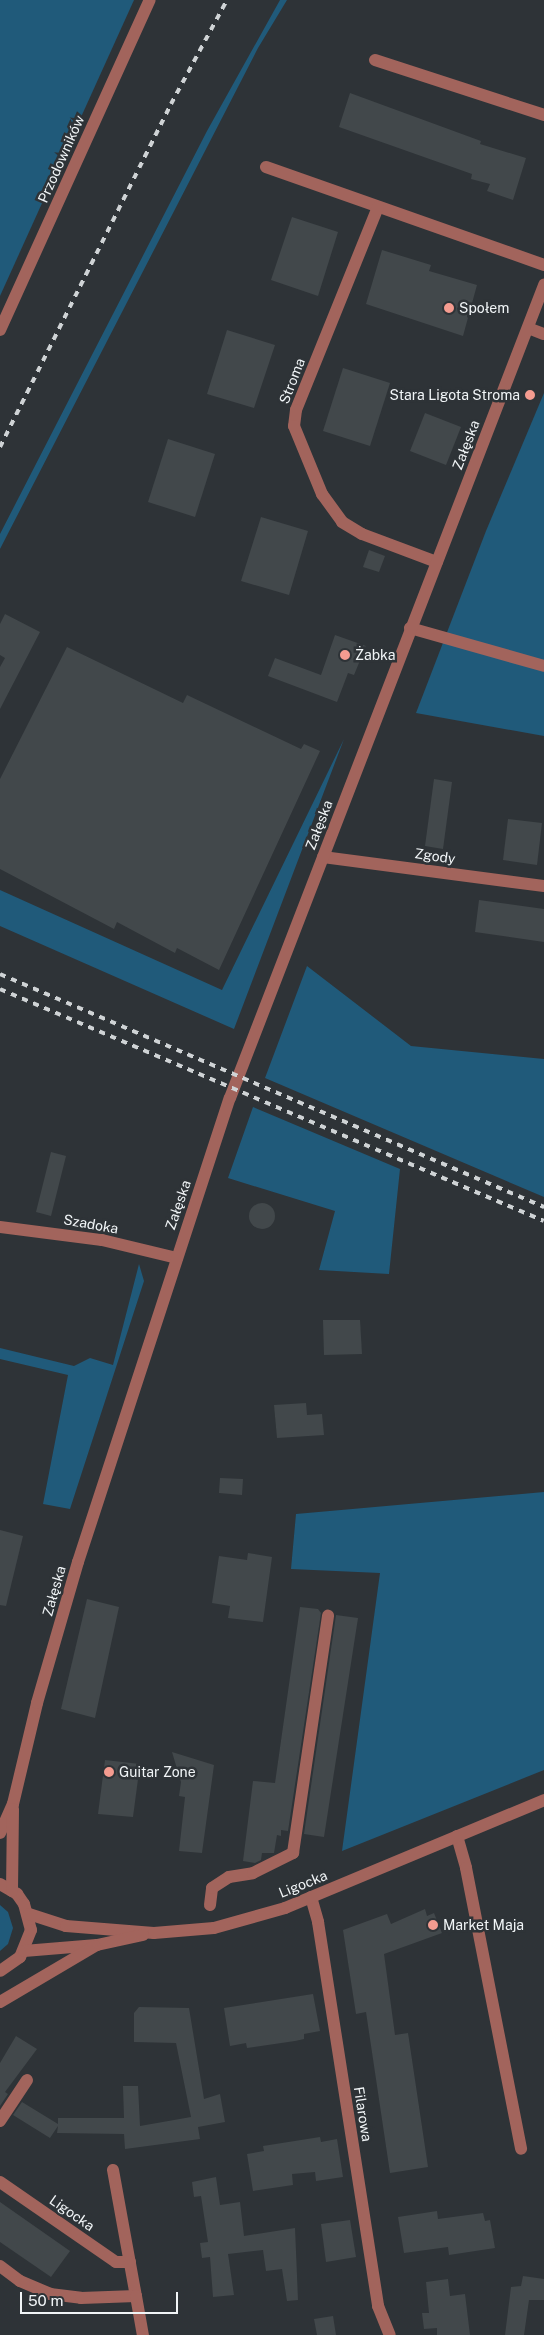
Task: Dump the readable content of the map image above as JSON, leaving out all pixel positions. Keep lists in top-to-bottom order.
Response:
{
  "streets": {
    "street": [
      "Przodowników",
      "Stroma",
      "Załęska",
      "Zgody",
      "Szadoka",
      "Ligocka",
      "Filarowa"
    ]
  },
  "crossings": [
    ["Stroma", "Załęska"],
    ["Załęska", "Zgody"],
    ["Załęska", "Szadoka"],
    ["Ligocka", "Filarowa"]
  ],
  "places": [
    "Społem",
    "Stara Ligota Stroma",
    "Żabka",
    "Guitar Zone",
    "Market Maja"
  ],
  "scale_bar": "50 m"
}
